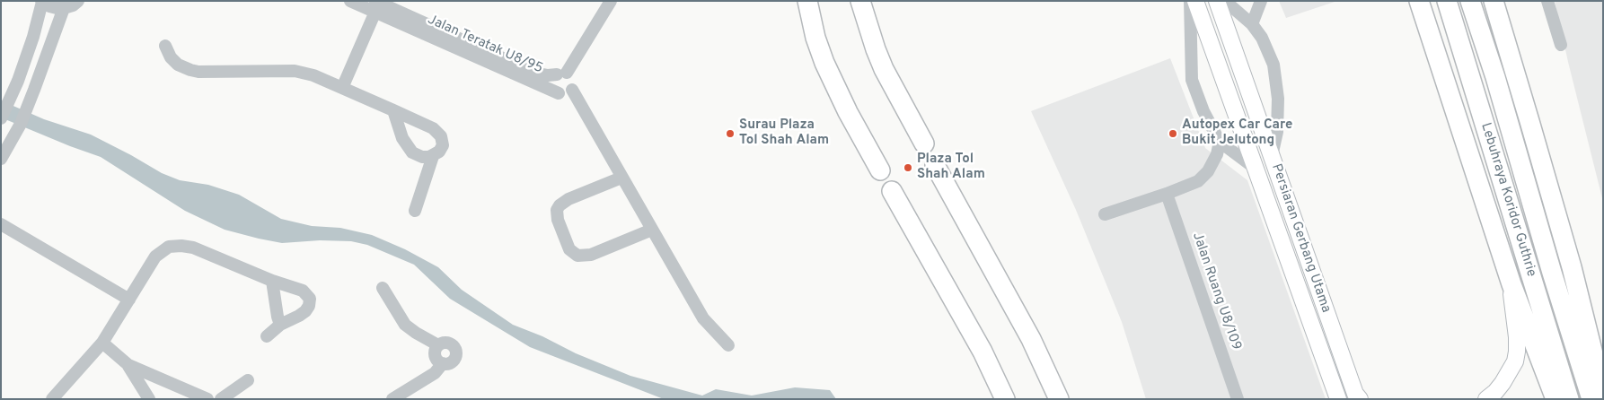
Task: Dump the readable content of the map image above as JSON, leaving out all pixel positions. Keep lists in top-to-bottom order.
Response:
{
  "streets": {
    "highway": ["Lebuhraya Koridor Guthrie"],
    "main road": ["Persiaran Gerbang Utama"],
    "street": ["Jalan Teratak U8/95", "Jalan Ruang U8/109"]
  },
  "places": ["Surau Plaza Tol Shah Alam", "Autopex Car Care Bukit Jelutong", "Plaza Tol Shah Alam"]
}
